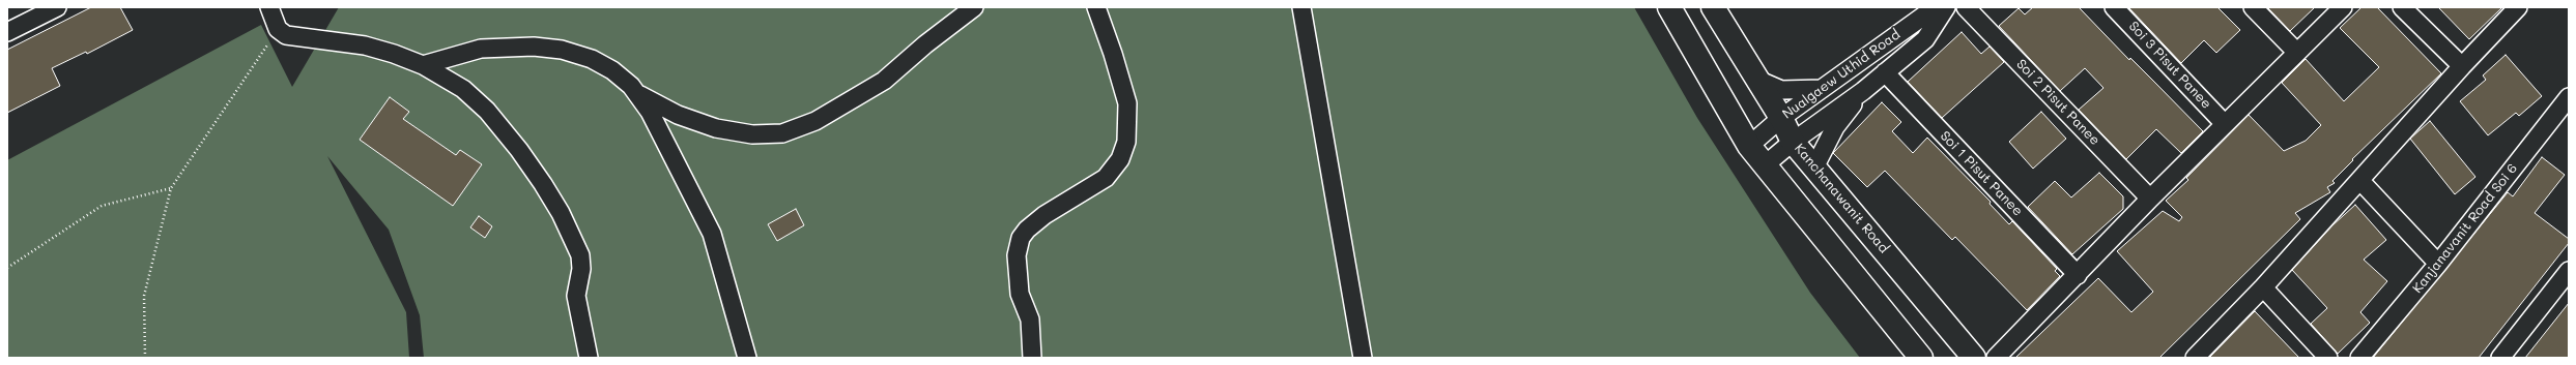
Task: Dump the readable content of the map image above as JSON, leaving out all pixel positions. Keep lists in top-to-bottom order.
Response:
{
  "streets": {
    "main road": ["Kanchanawanit Road"],
    "street": [
      "Soi 3 Pisut Panee",
      "Nualgaew Uthid Road",
      "Soi 2 Pisut Panee",
      "Soi 1 Pisut Panee",
      "Kanjanavanit Road Soi 6"
    ]
  },
  "crossings": [
    ["Nualgaew Uthid Road", "Soi 1 Pisut Panee"],
    ["Nualgaew Uthid Road", "Kanchanawanit Road"]
  ]
}
